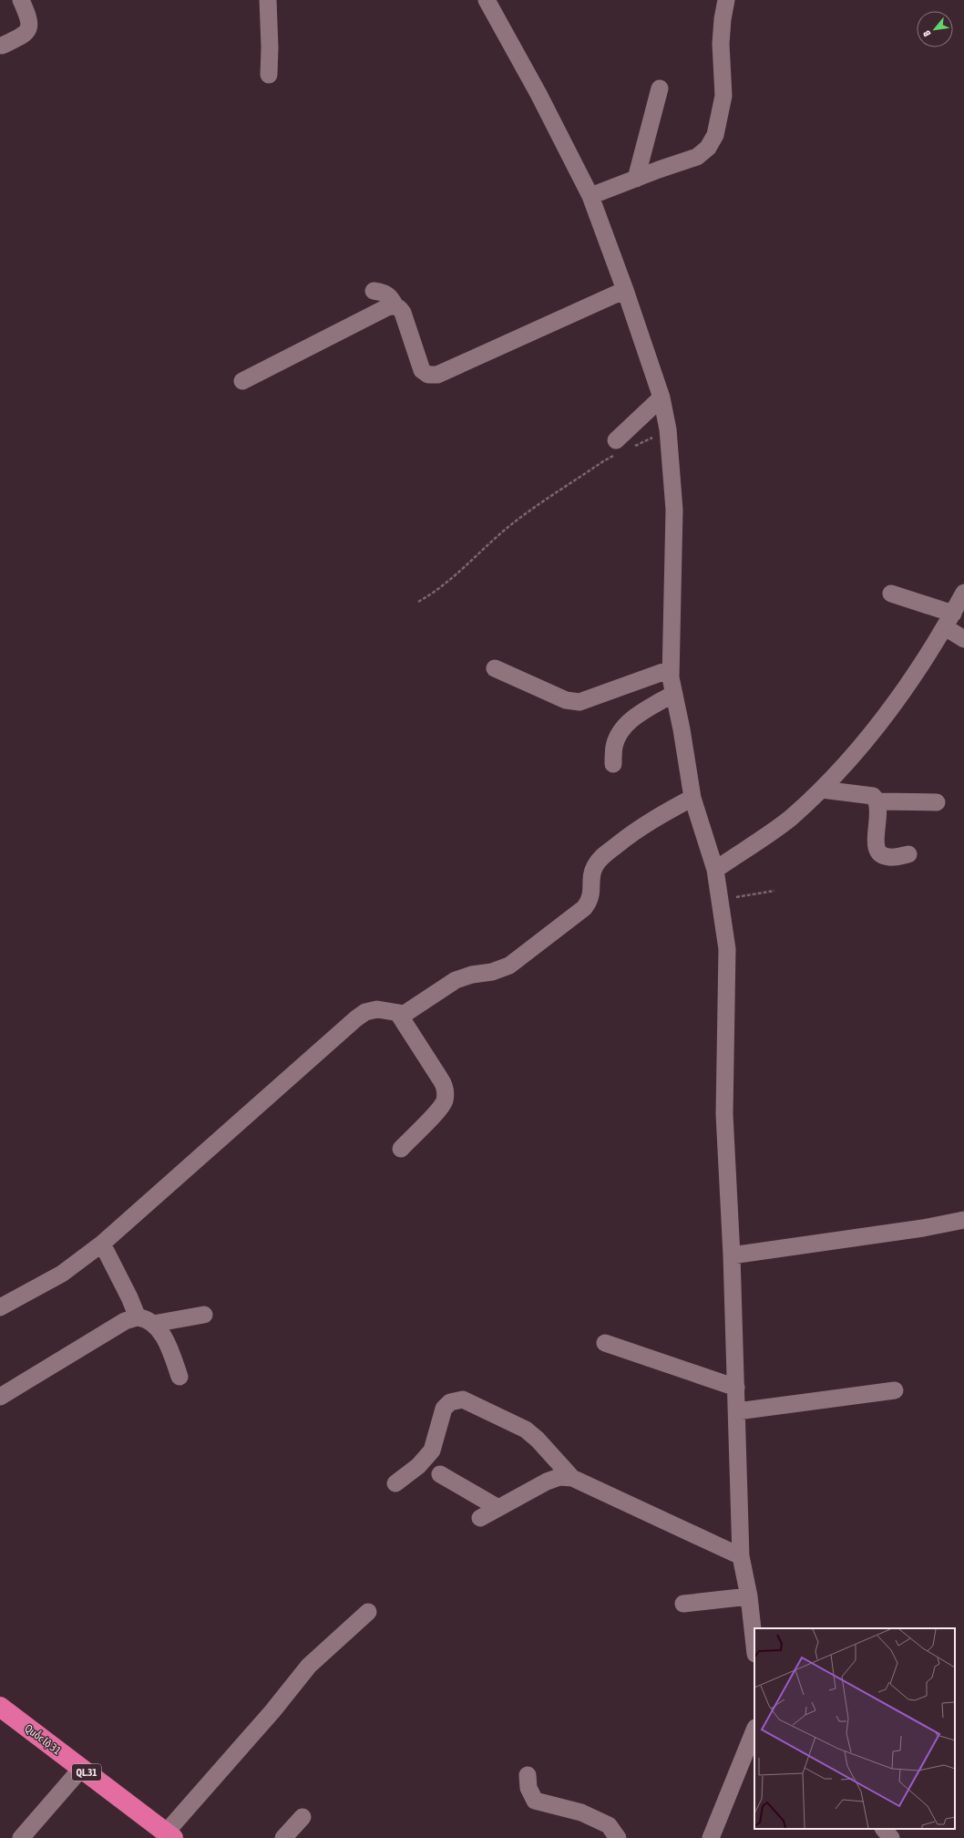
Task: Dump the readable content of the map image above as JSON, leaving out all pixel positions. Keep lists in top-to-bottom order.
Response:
{
  "streets": {
    "highway": ["Quốc lộ 31", "QL.31"]
  },
  "north": "bottom left"
}
